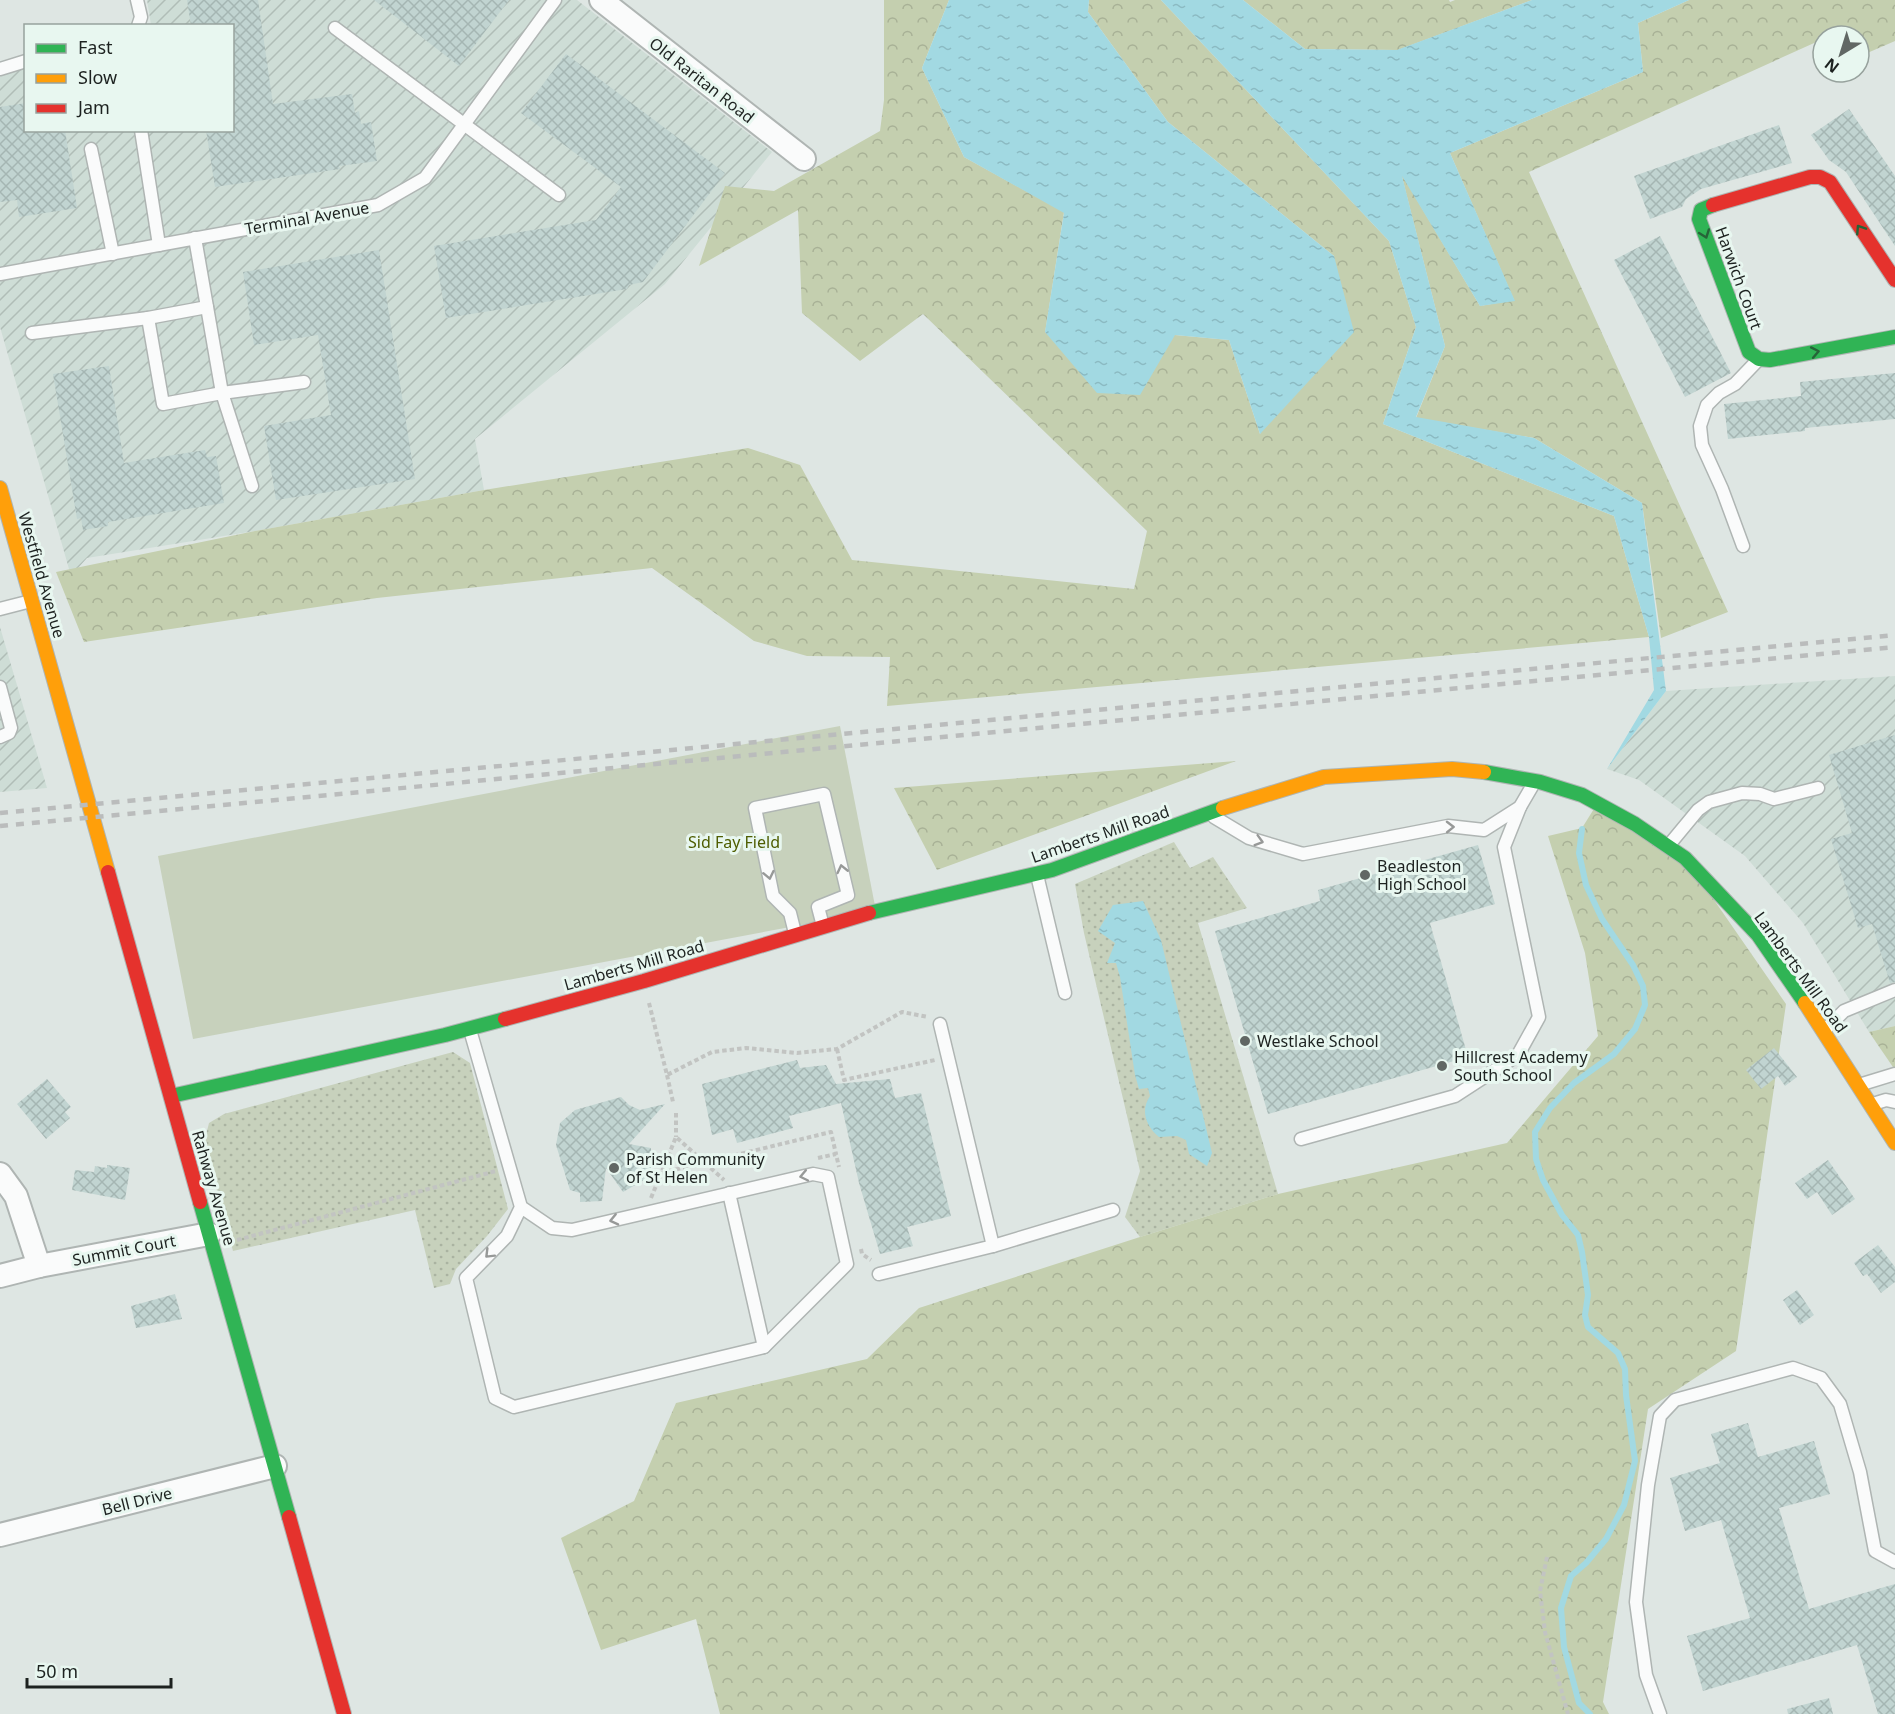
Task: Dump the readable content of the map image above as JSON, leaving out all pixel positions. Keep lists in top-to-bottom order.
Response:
{
  "streets": {
    "street": [
      "Old Raritan Road",
      "Harwich Court",
      "Westfield Avenue",
      "Lamberts Mill Road",
      "Rahway Avenue",
      "Summit Court",
      "Bell Drive"
    ],
    "lane": ["Terminal Avenue"]
  },
  "crossings": [
    ["Westfield Avenue", "Rahway Avenue"],
    ["Lamberts Mill Road", "Rahway Avenue"],
    ["Rahway Avenue", "Summit Court"],
    ["Rahway Avenue", "Bell Drive"]
  ],
  "parks": ["Sid Fay Field"],
  "places": [
    "Beadleston High School",
    "Westlake School",
    "Hillcrest Academy South School",
    "Parish Community of St Helen"
  ],
  "legend": ["Fast", "Slow", "Jam"],
  "scale_bar": "50 m",
  "north": "bottom left"
}
